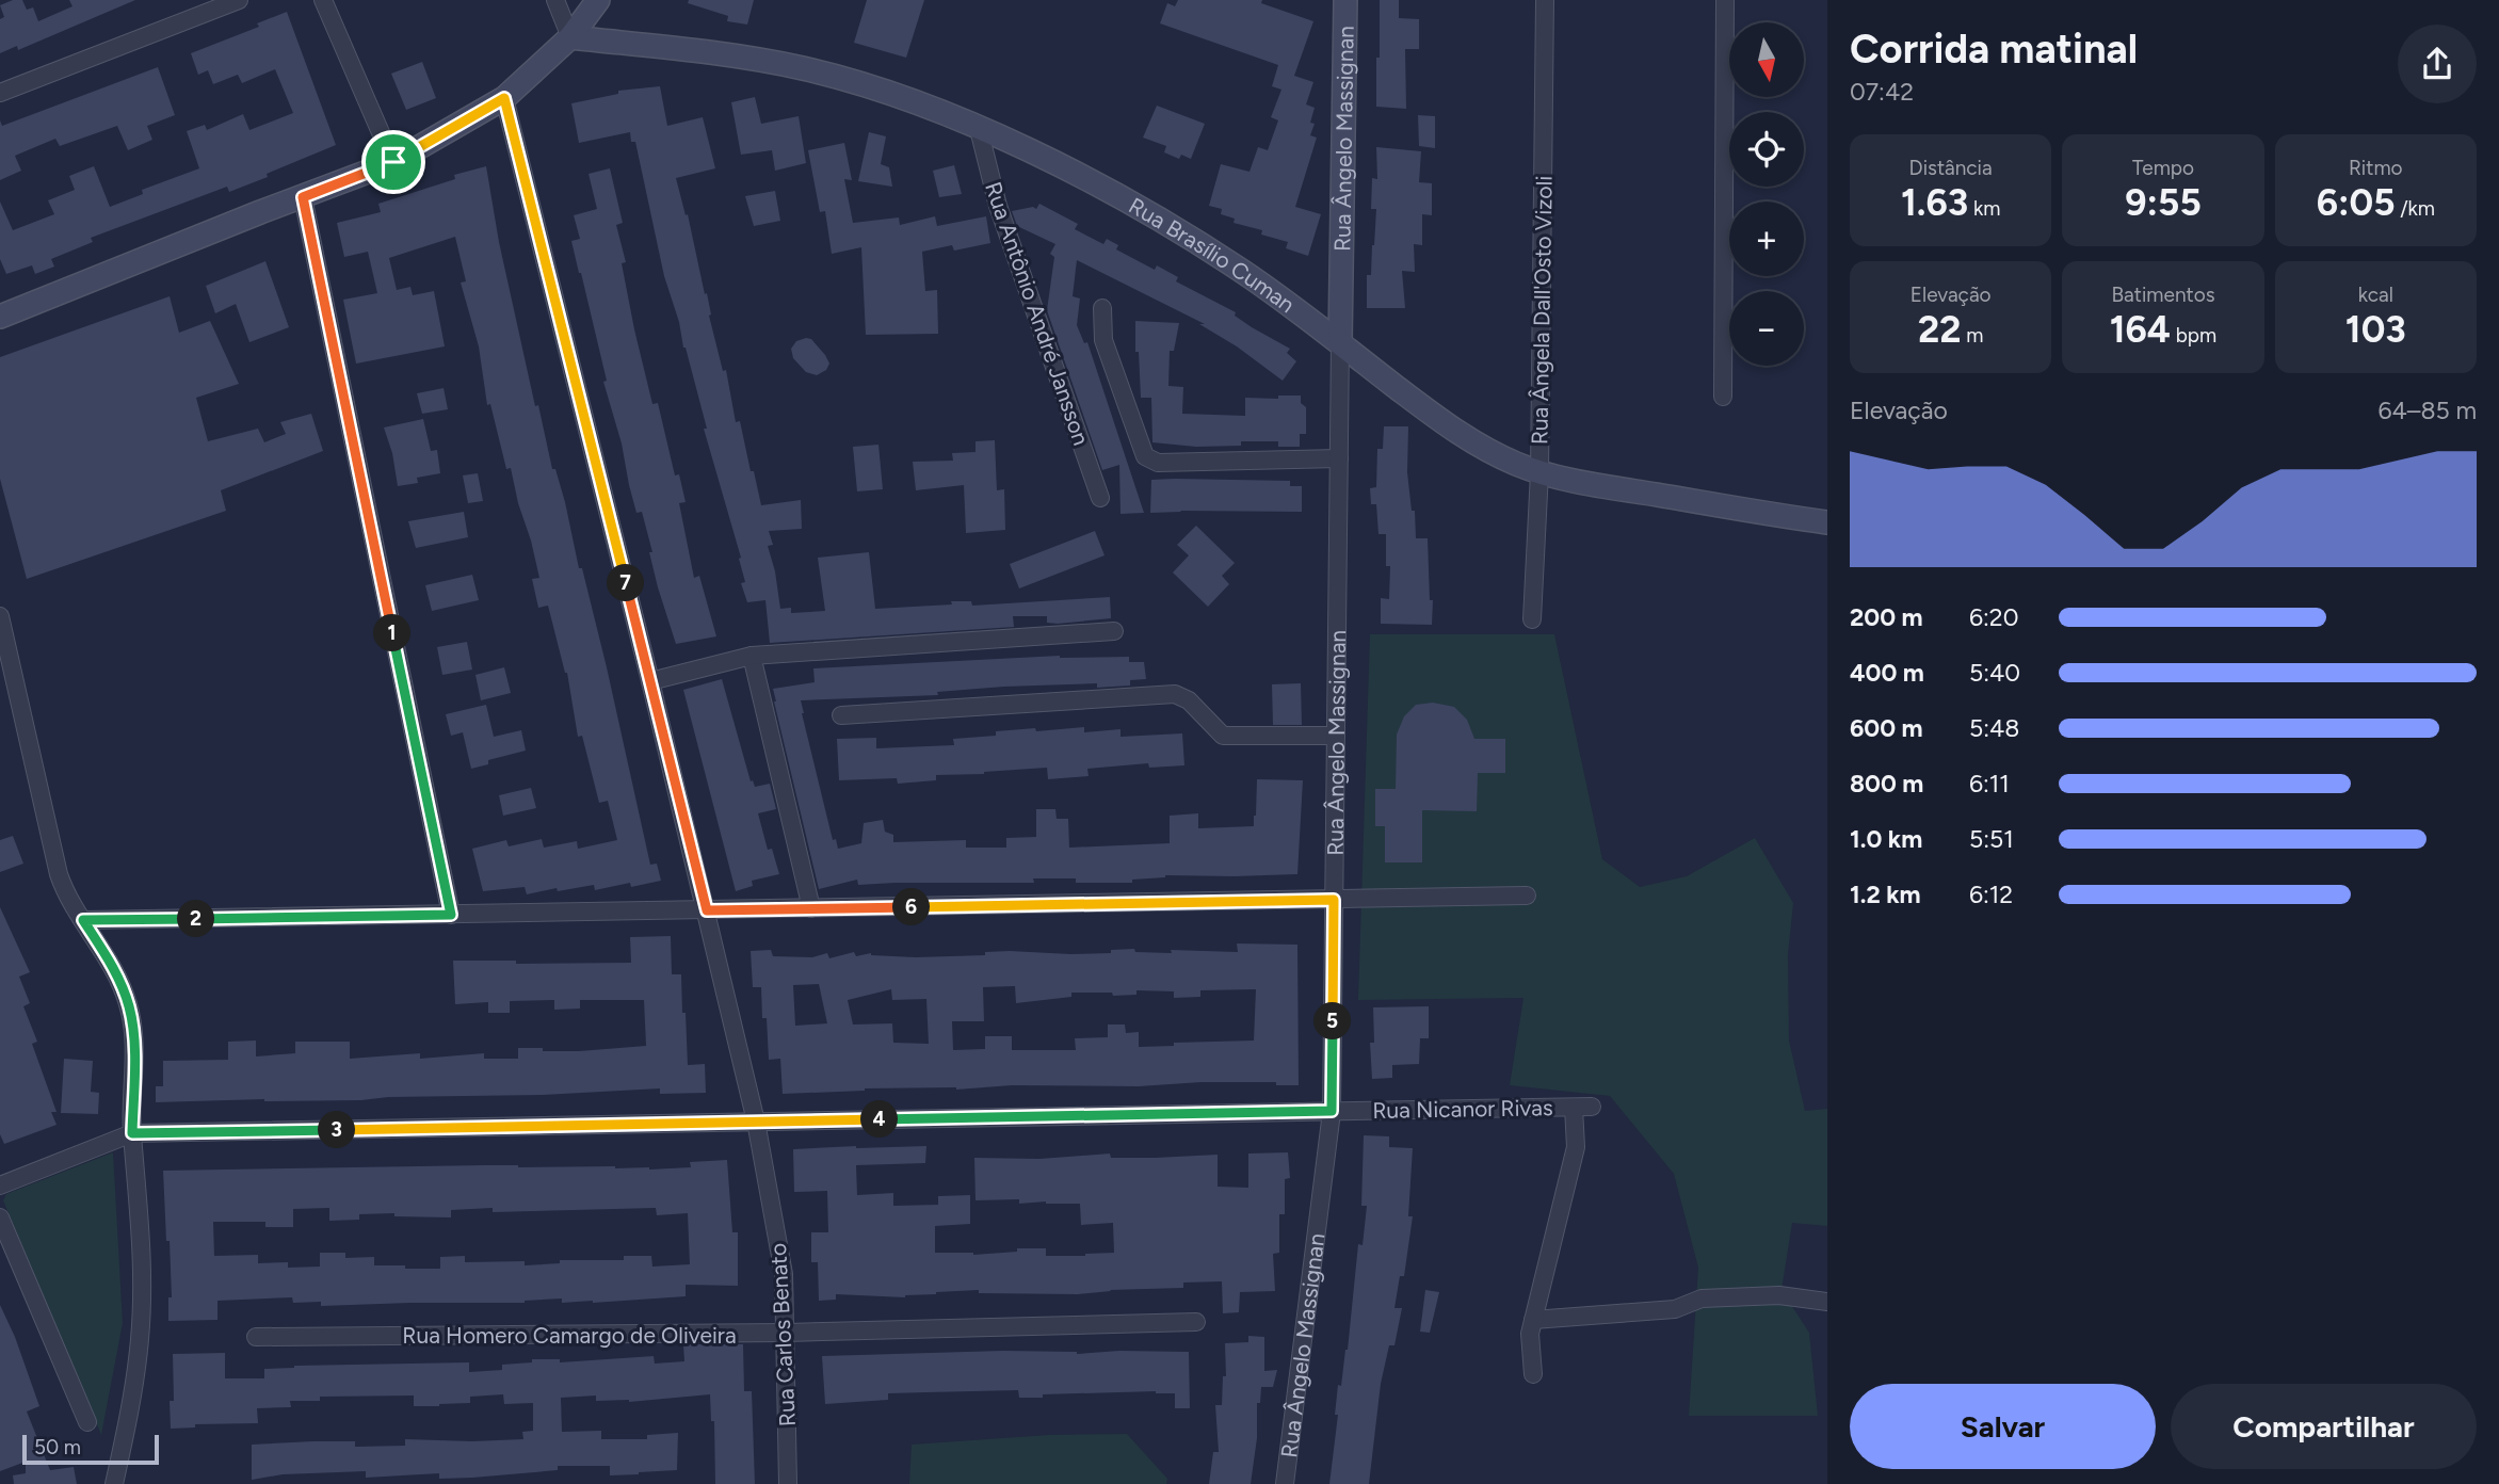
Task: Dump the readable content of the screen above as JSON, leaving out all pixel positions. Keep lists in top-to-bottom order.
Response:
{
  "streets": {
    "street": [
      "Rua Ângelo Massignan",
      "Rua Brasílio Cuman",
      "Rua Ângela Dall'Osto Vizoli",
      "Rua Antônio André Jansson",
      "Rua Nicanor Rivas",
      "Rua Homero Camargo de Oliveira",
      "Rua Carlos Benato"
    ]
  },
  "crossings": [
    ["Rua Ângelo Massignan", "Rua Brasílio Cuman"],
    ["Rua Ângelo Massignan", "Rua Nicanor Rivas"],
    ["Rua Brasílio Cuman", "Rua Ângela Dall'Osto Vizoli"],
    ["Rua Brasílio Cuman", "Rua Antônio André Jansson"],
    ["Rua Nicanor Rivas", "Rua Carlos Benato"],
    ["Rua Homero Camargo de Oliveira", "Rua Carlos Benato"]
  ],
  "scale_bar": "50 m",
  "north": "bottom",
  "page": {
    "heading": ["Corrida matinal", "07:42"],
    "map_buttons": ["+", "−"],
    "stats": [
      ["Distância", "1.63 km"],
      ["Tempo", "9:55"],
      ["Ritmo", "6:05 /km"],
      ["Elevação", "22 m"],
      ["Batimentos", "164 bpm"],
      ["kcal", "103"]
    ],
    "chart": ["Elevação", "64–85 m"],
    "pins": [
      "7",
      "1",
      "6",
      "2",
      "5",
      "4",
      "3"
    ],
    "list": [
      {
        "name": "200 m",
        "note": "6:20"
      },
      {
        "name": "400 m",
        "note": "5:40"
      },
      {
        "name": "600 m",
        "note": "5:48"
      },
      {
        "name": "800 m",
        "note": "6:11"
      },
      {
        "name": "1.0 km",
        "note": "5:51"
      },
      {
        "name": "1.2 km",
        "note": "6:12"
      }
    ],
    "buttons": ["Salvar", "Compartilhar"],
    "scale": "50 m"
  }
}
